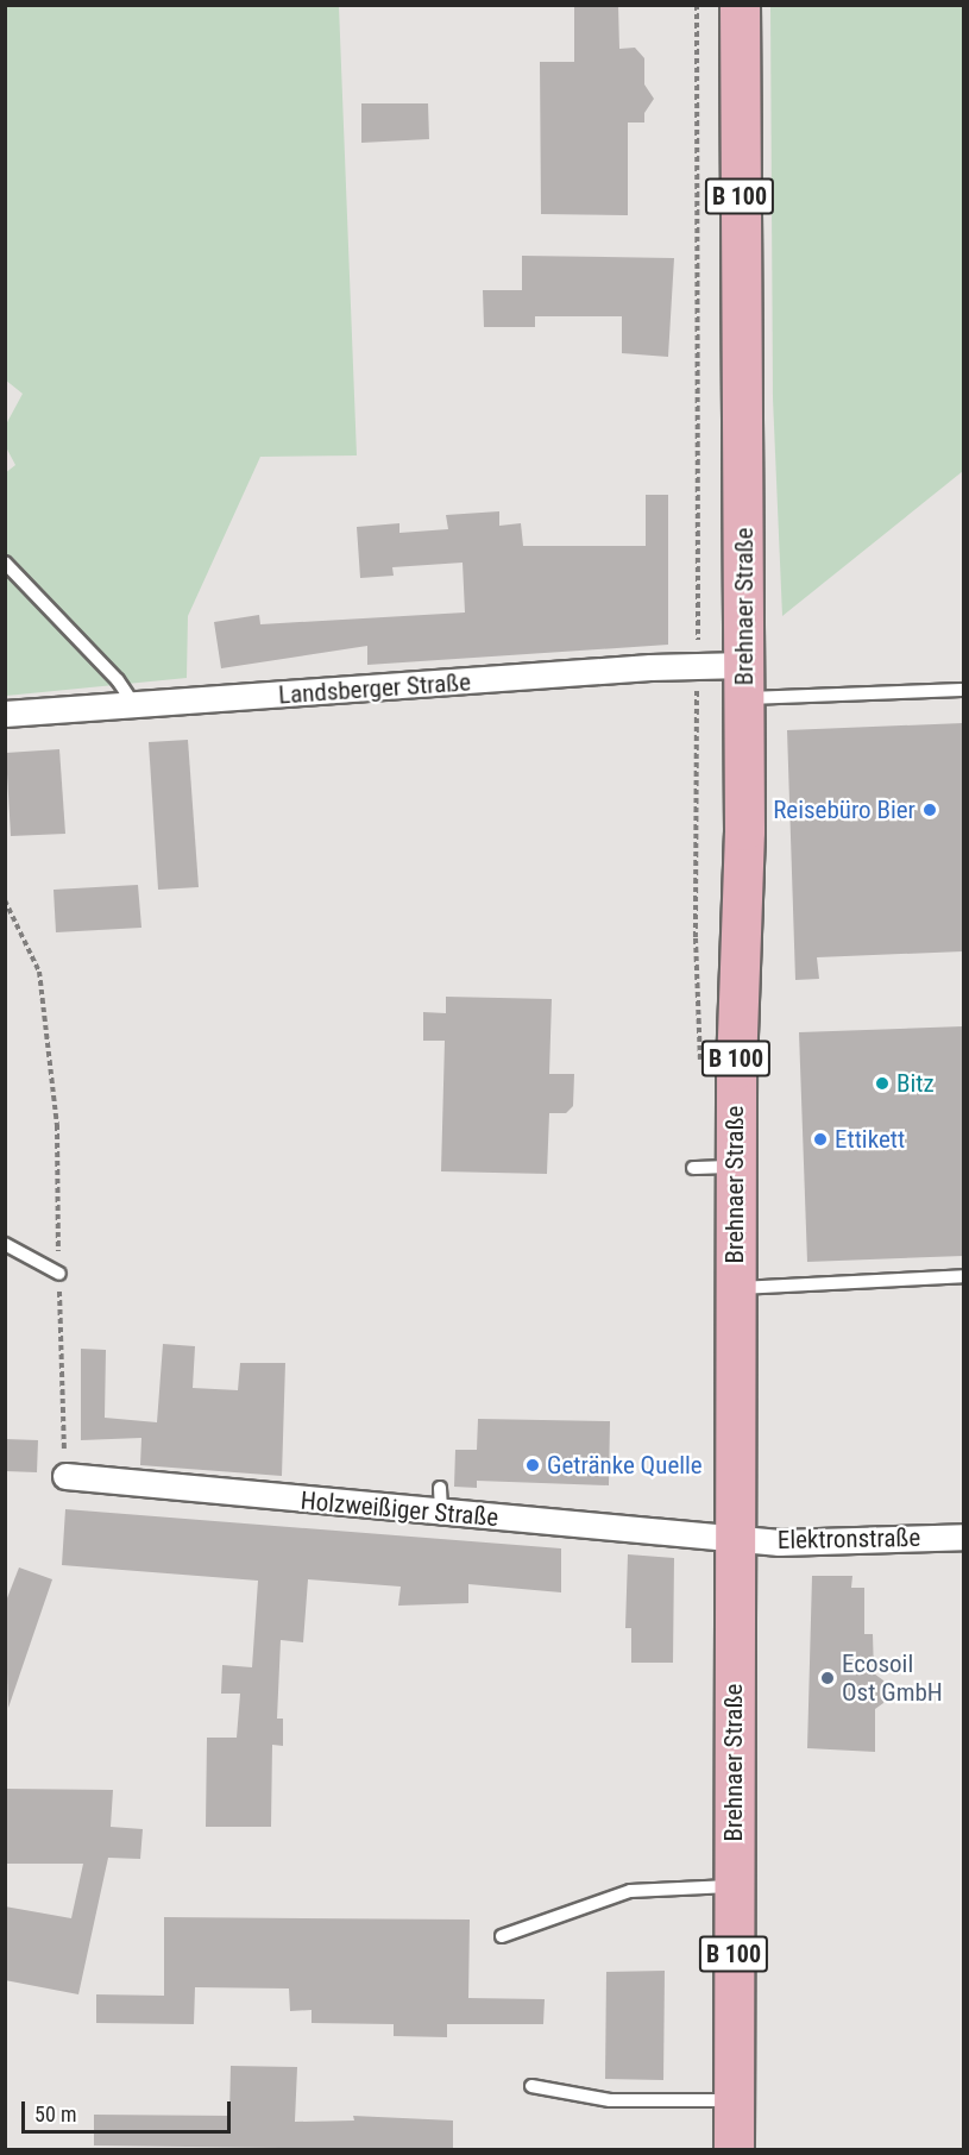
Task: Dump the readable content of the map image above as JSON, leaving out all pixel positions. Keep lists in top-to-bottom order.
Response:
{
  "streets": {
    "main road": ["B 100", "Brehnaer Straße"],
    "street": ["Landsberger Straße", "Holzweißiger Straße", "Elektronstraße"]
  },
  "crossings": [
    ["Brehnaer Straße", "Landsberger Straße"],
    ["Brehnaer Straße", "Holzweißiger Straße"],
    ["Brehnaer Straße", "Elektronstraße"],
    ["Holzweißiger Straße", "Elektronstraße"]
  ],
  "places": [
    "Reisebüro Bier",
    "Bitz",
    "Ettikett",
    "Getränke Quelle",
    "Ecosoil Ost GmbH"
  ],
  "scale_bar": "50 m"
}
